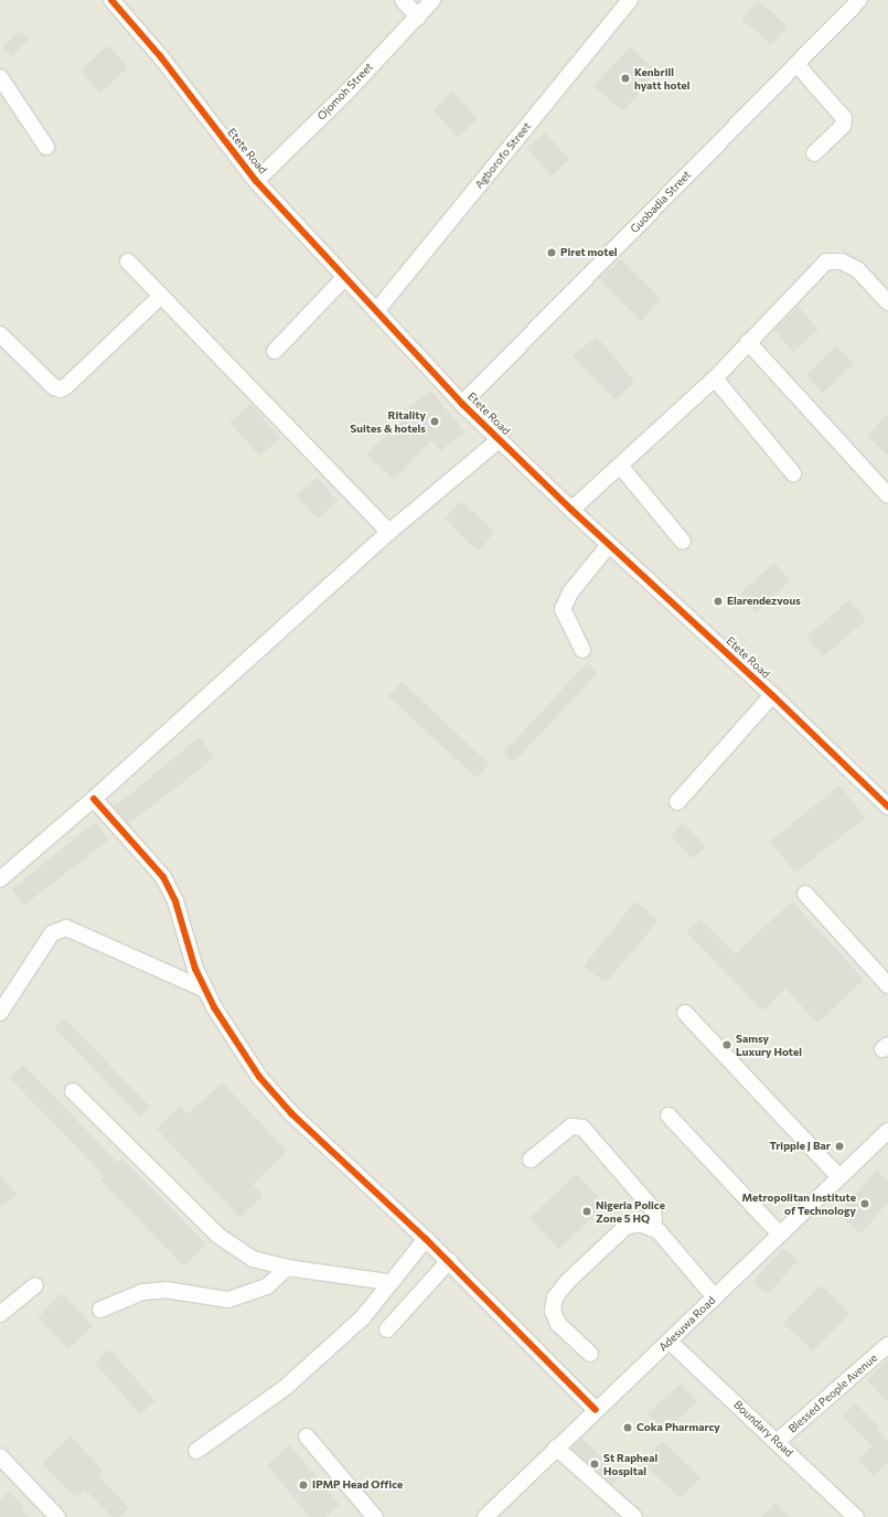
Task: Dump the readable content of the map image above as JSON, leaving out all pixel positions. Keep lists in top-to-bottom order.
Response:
{
  "streets": {
    "street": [
      "Ojomoh Street",
      "Etete Road",
      "Agborofo Street",
      "Guobadia Street",
      "Adesuwa Road",
      "Blessed People Avenue",
      "Boundary Road"
    ]
  },
  "crossings": [
    ["Ojomoh Street", "Etete Road"],
    ["Etete Road", "Agborofo Street"],
    ["Etete Road", "Guobadia Street"],
    ["Adesuwa Road", "Boundary Road"],
    ["Blessed People Avenue", "Boundary Road"]
  ],
  "places": [
    "Kenbrill hyatt hotel",
    "Piret motel",
    "Ritality Suites & hotels",
    "Elarendezvous",
    "Samsy Luxury Hotel",
    "Tripple J Bar",
    "Metropolitan Institute of Technology",
    "Nigeria Police Zone 5 HQ",
    "Coka Pharmarcy",
    "St Rapheal Hospital",
    "IPMP Head Office"
  ]
}
